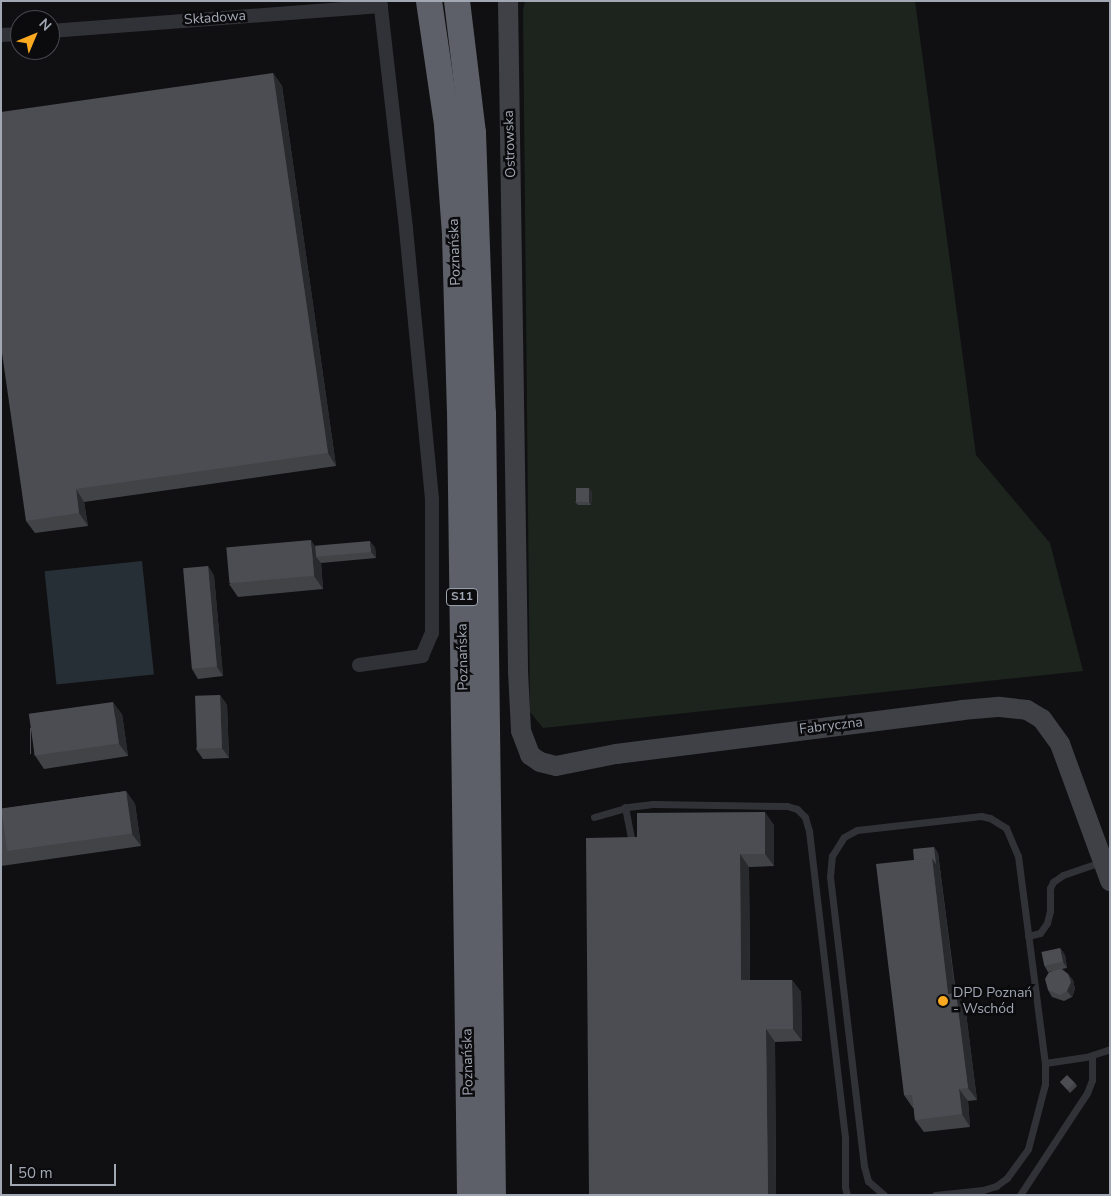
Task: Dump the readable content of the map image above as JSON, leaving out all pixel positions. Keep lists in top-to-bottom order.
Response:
{
  "streets": {
    "highway": ["Poznańska", "S11"],
    "street": ["Składowa", "Ostrowska", "Fabryczna"]
  },
  "crossings": [
    ["Ostrowska", "Fabryczna"]
  ],
  "places": ["DPD Poznań - Wschód"],
  "scale_bar": "50 m",
  "north": "top right"
}
